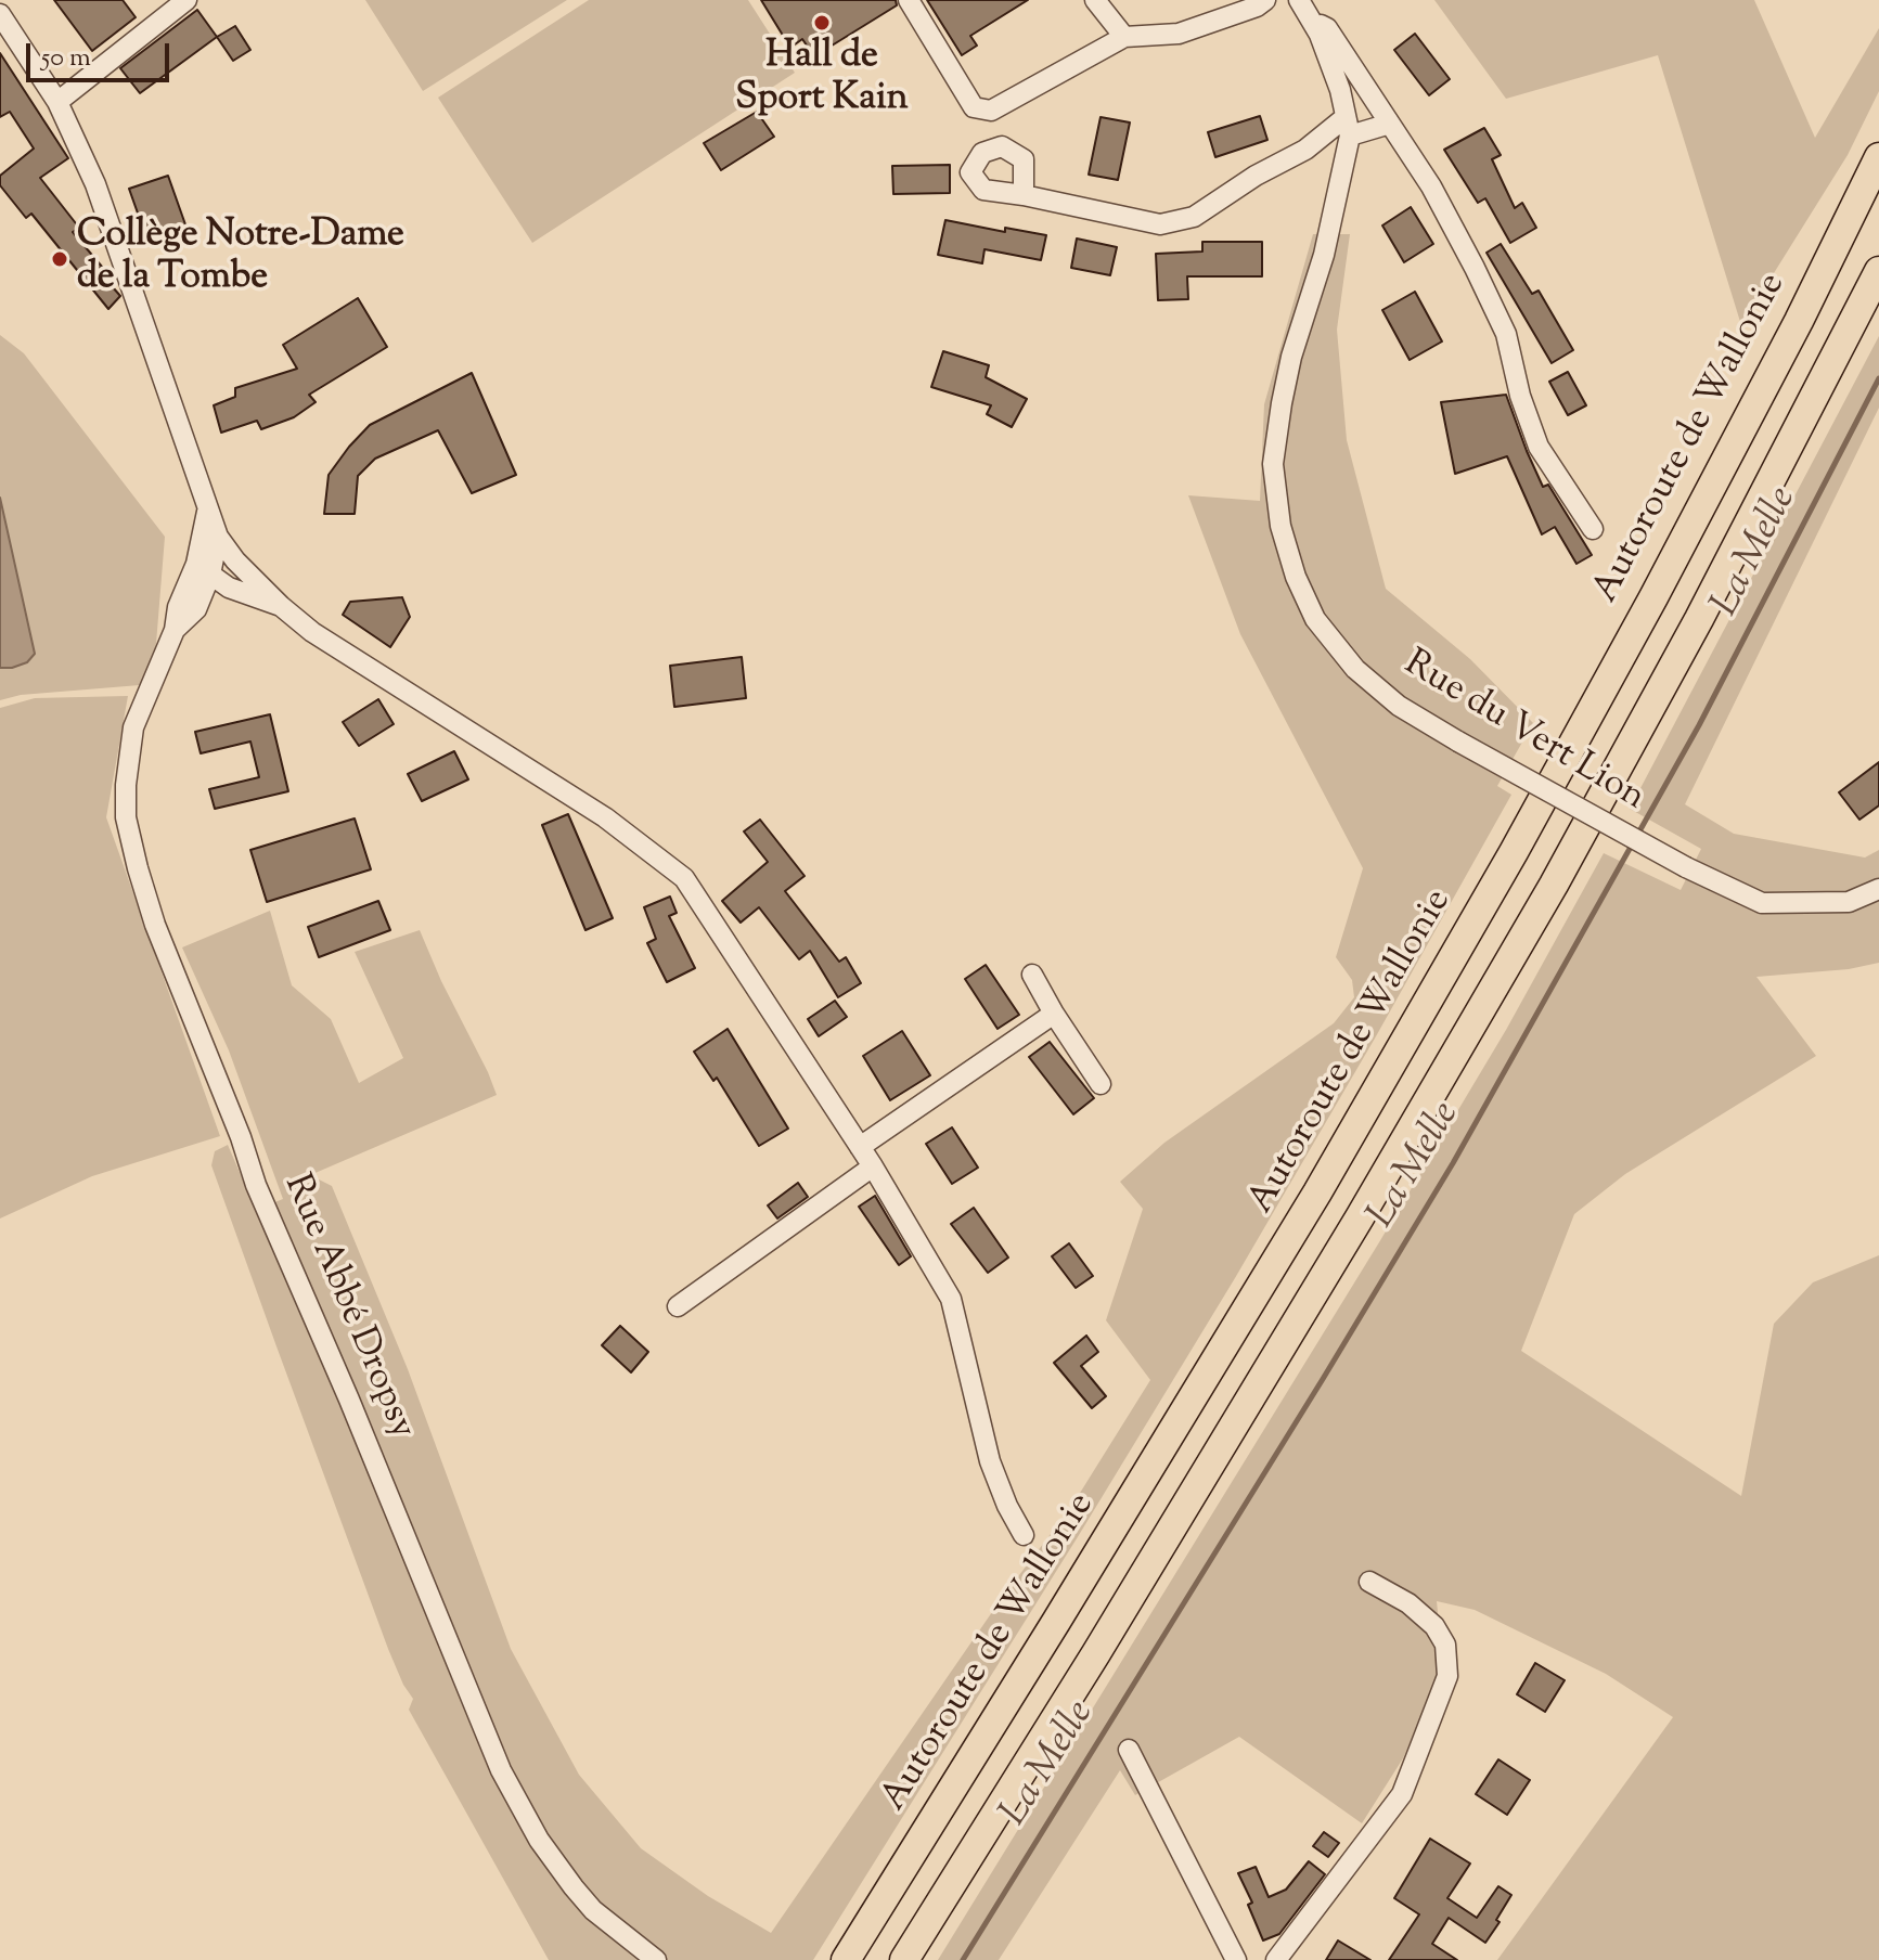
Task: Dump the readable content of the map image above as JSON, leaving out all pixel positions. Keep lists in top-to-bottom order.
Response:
{
  "streets": {
    "highway": ["Autoroute de Wallonie"],
    "street": ["Rue du Vert Lion", "Rue Abbé Dropsy"]
  },
  "water": ["La Melle"],
  "places": ["Hall de Sport Kain", "Collège Notre-Dame de la Tombe"],
  "scale_bar": "50 m"
}
